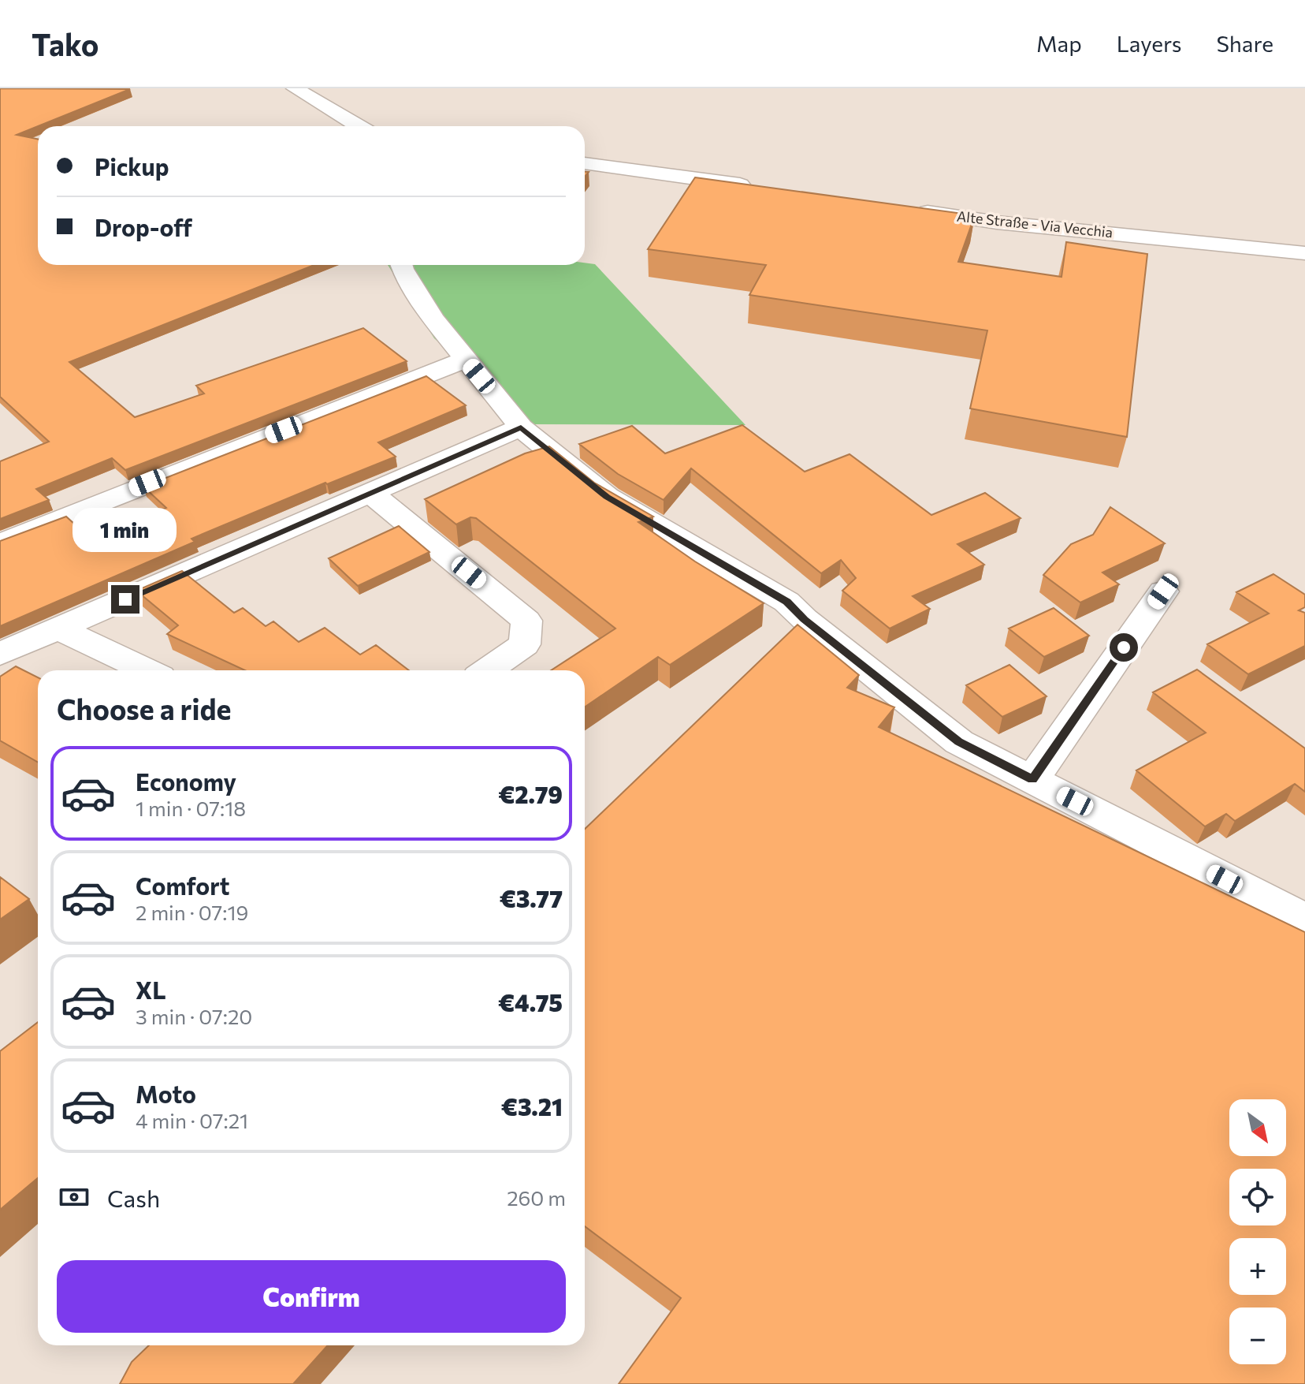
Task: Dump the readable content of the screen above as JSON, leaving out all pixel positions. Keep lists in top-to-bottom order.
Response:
{
  "streets": {
    "street": ["Alte Straße - Via Vecchia"]
  },
  "north": "bottom right",
  "page": {
    "header": "Tako",
    "nav": ["Map", "Layers", "Share"],
    "banner": ["Pickup", "Drop-off"],
    "bubble": "1 min",
    "heading": "Choose a ride",
    "list": [
      {
        "name": "Economy",
        "note": "1 min · 07:18",
        "value": "€2.79"
      },
      {
        "name": "Comfort",
        "note": "2 min · 07:19",
        "value": "€3.77"
      },
      {
        "name": "XL",
        "note": "3 min · 07:20",
        "value": "€4.75"
      },
      {
        "name": "Moto",
        "note": "4 min · 07:21",
        "value": "€3.21"
      }
    ],
    "map_buttons": ["+", "−"],
    "pay": ["Cash", "260 m"],
    "buttons": "Confirm"
  }
}
